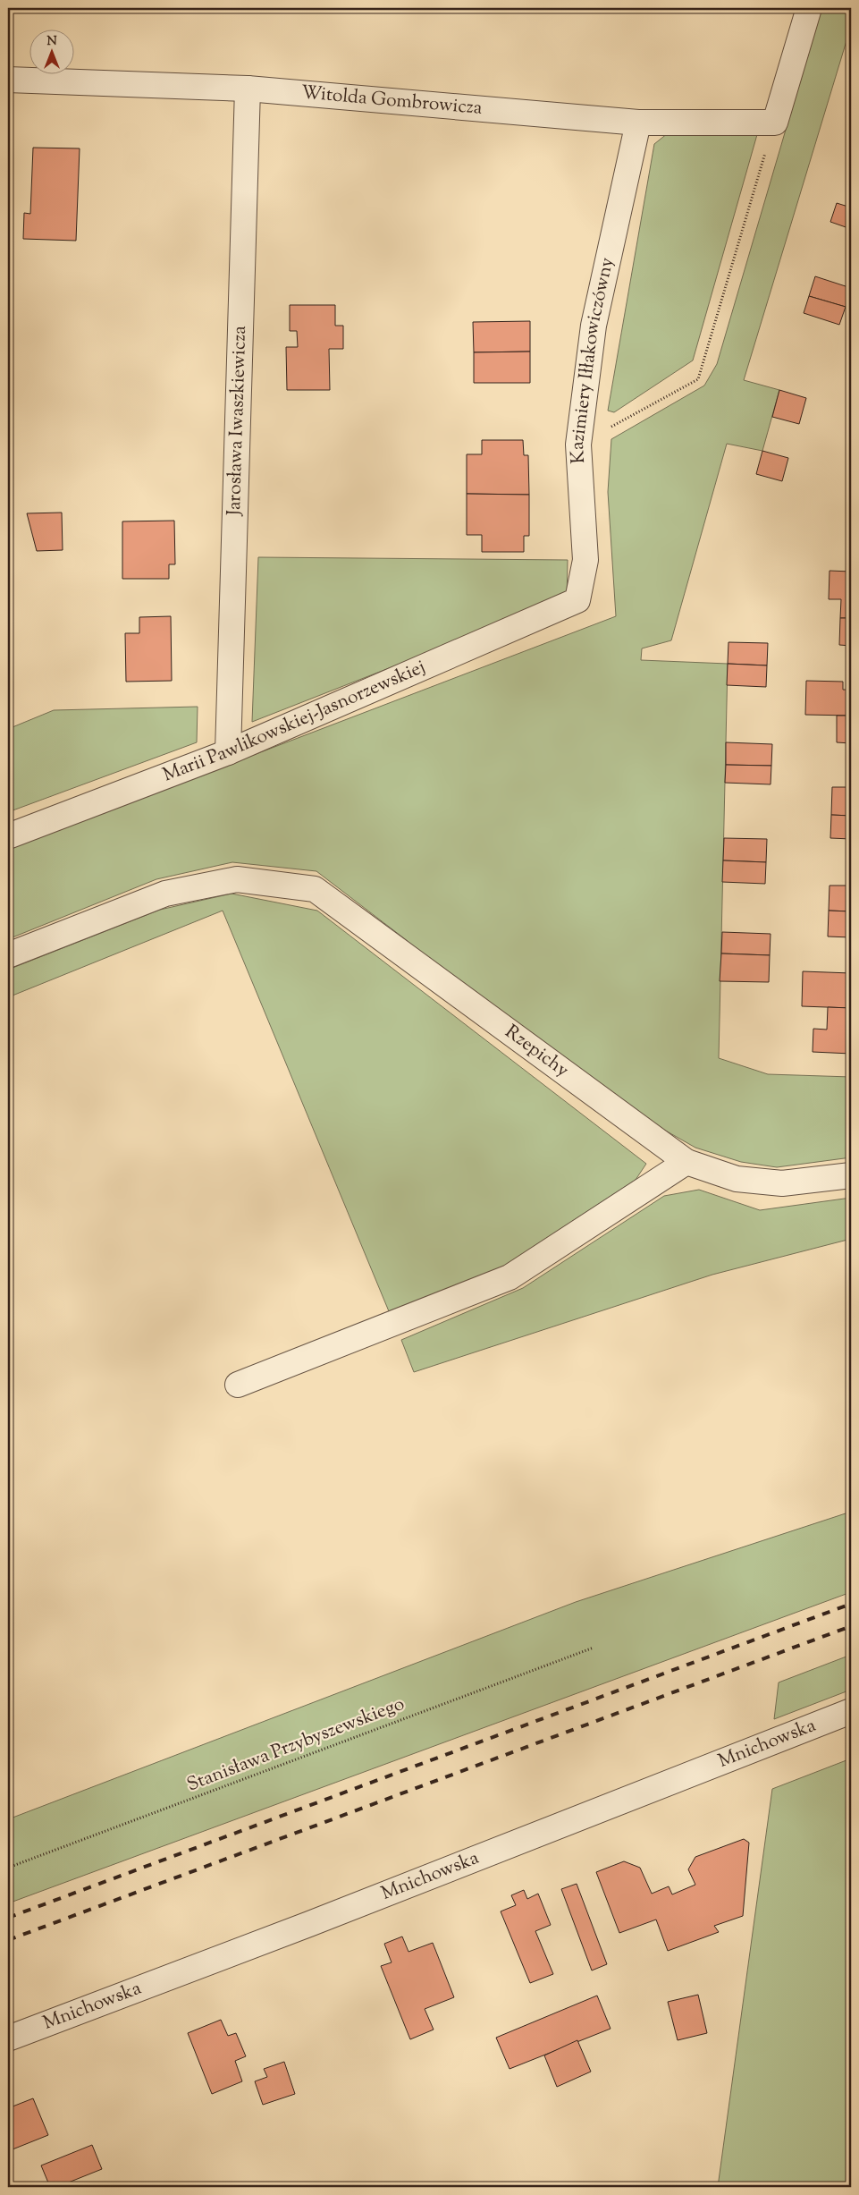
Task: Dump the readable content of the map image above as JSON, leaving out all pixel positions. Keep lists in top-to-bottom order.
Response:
{
  "streets": {
    "street": [
      "Witolda Gombrowicza",
      "Kazimiery Iłłakowiczówny",
      "Jarosława Iwaszkiewicza",
      "Marii Pawlikowskiej-Jasnorzewskiej",
      "Rzepichy",
      "Mnichowska"
    ],
    "path": ["Stanisława Przybyszewskiego"]
  },
  "crossings": [
    ["Witolda Gombrowicza", "Kazimiery Iłłakowiczówny"],
    ["Witolda Gombrowicza", "Jarosława Iwaszkiewicza"],
    ["Kazimiery Iłłakowiczówny", "Marii Pawlikowskiej-Jasnorzewskiej"],
    ["Jarosława Iwaszkiewicza", "Marii Pawlikowskiej-Jasnorzewskiej"]
  ],
  "north": "top"
}
